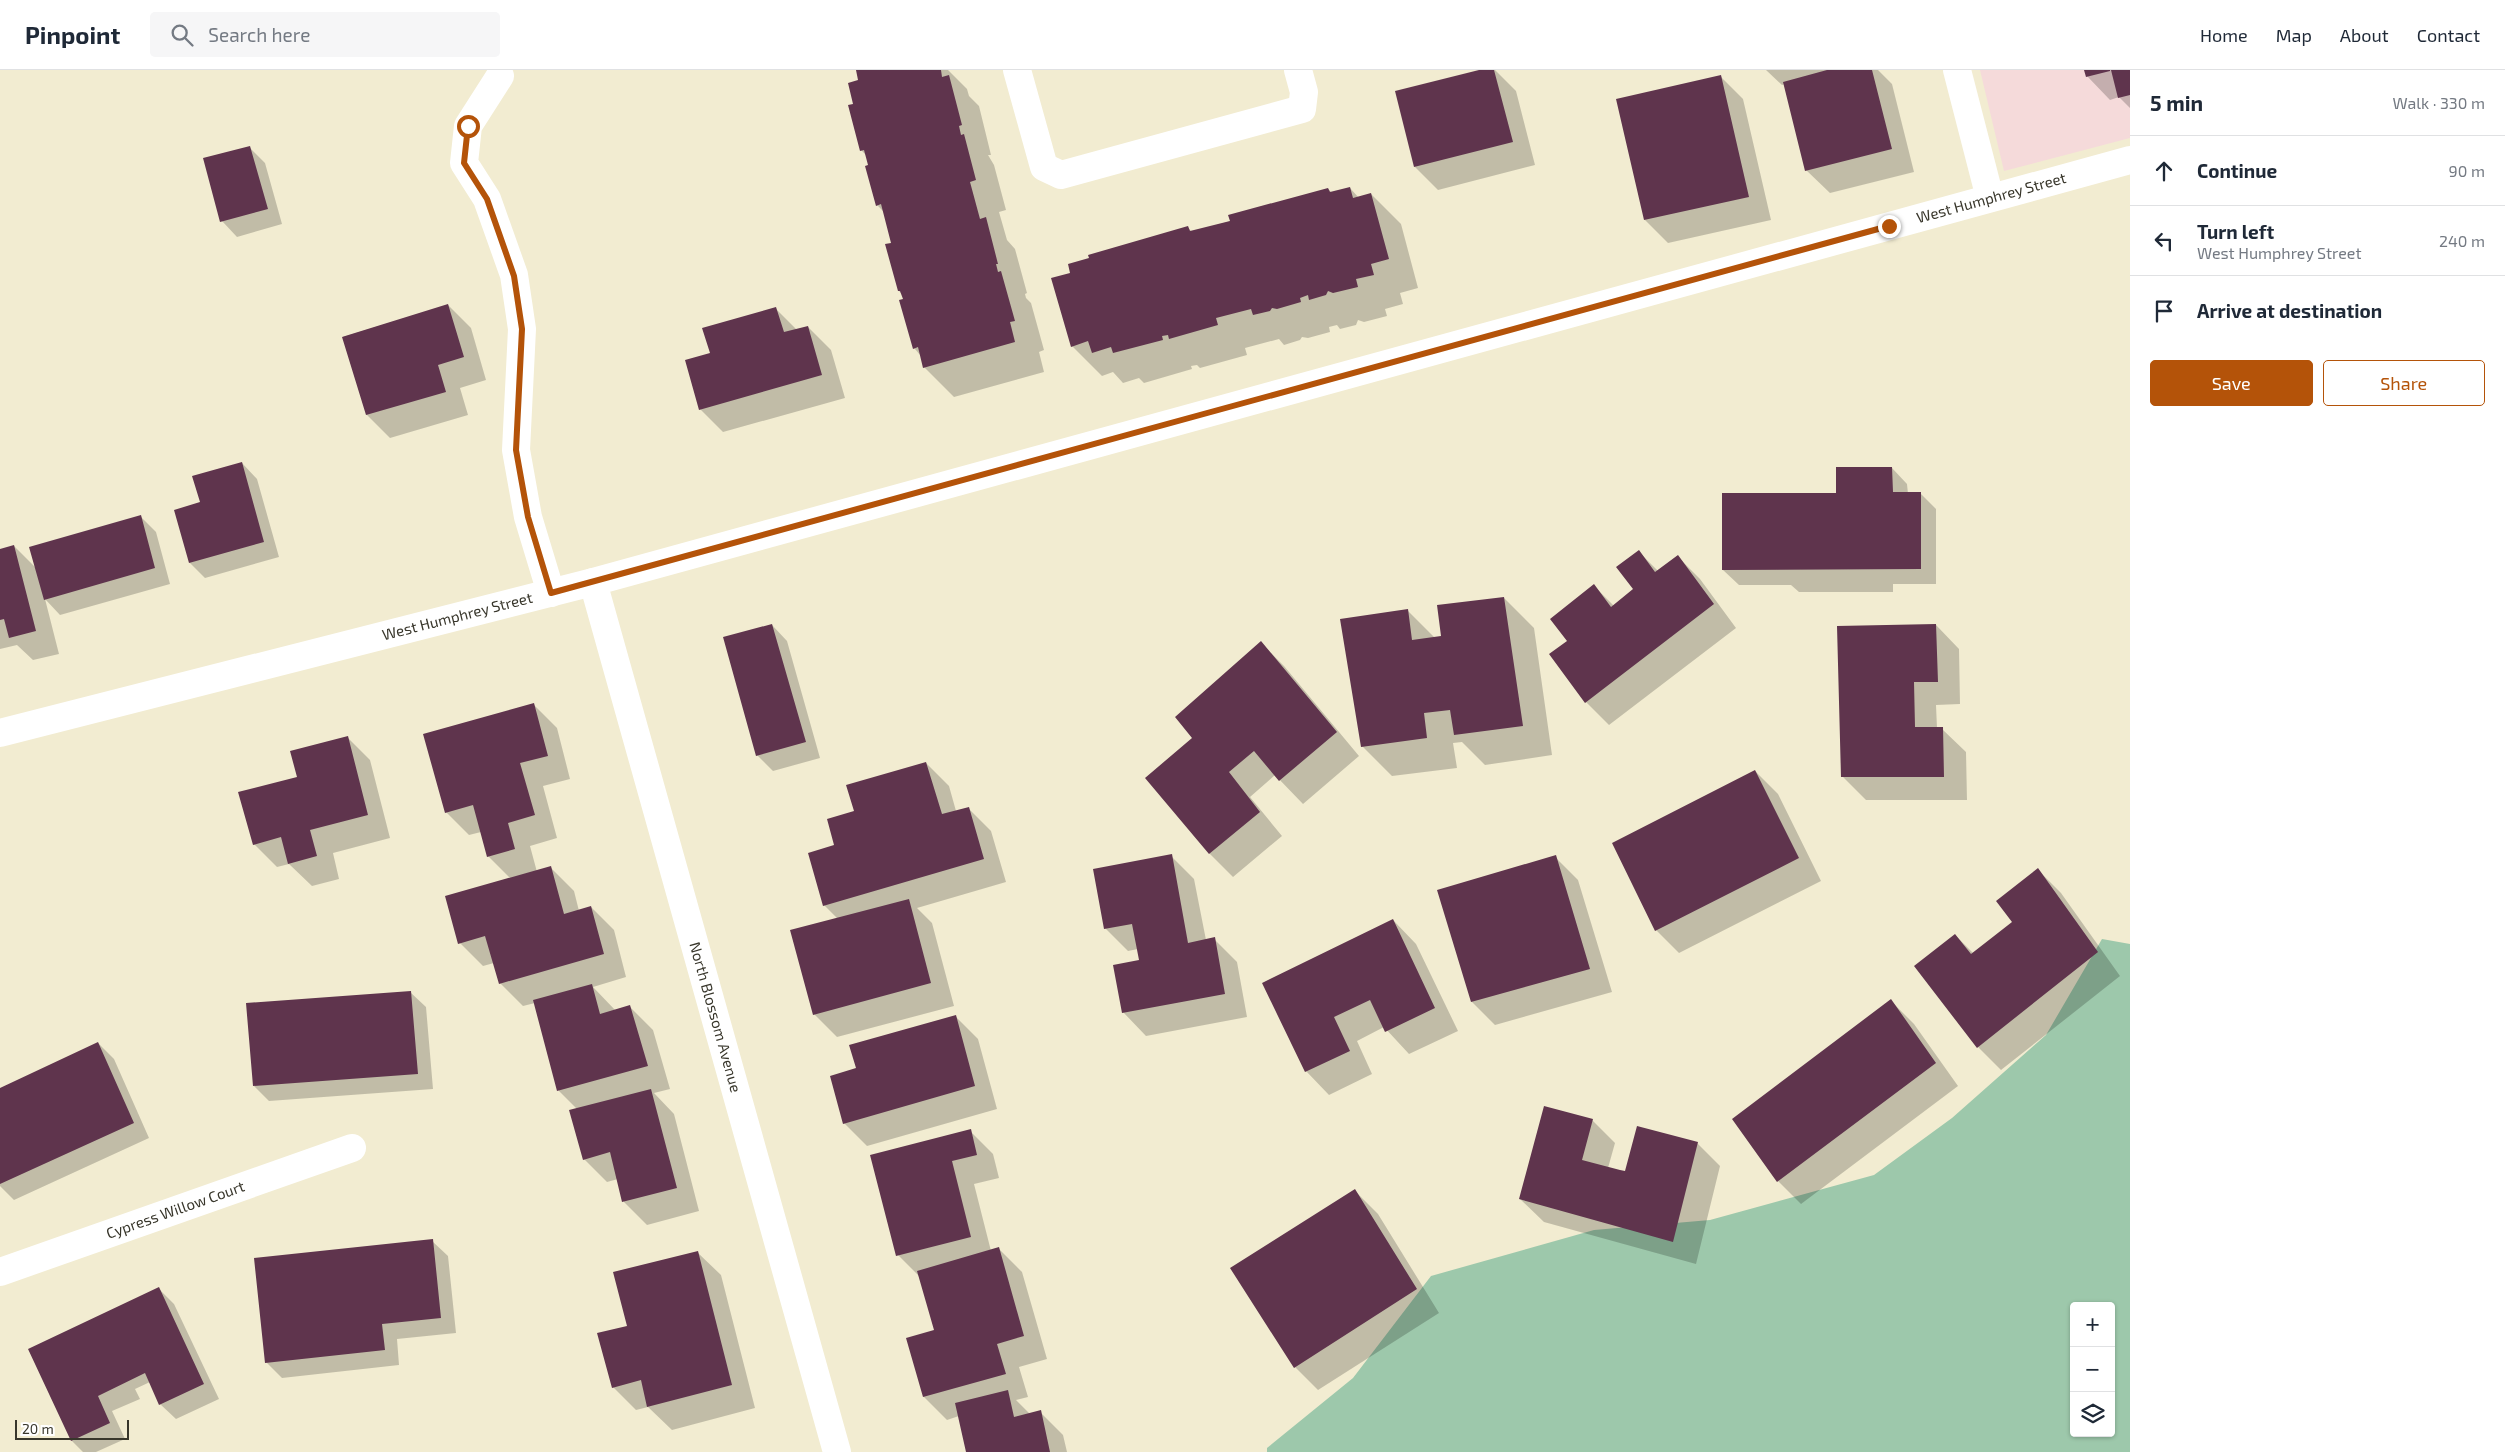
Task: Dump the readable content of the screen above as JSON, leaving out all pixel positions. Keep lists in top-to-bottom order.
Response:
{
  "streets": {
    "street": ["West Humphrey Street", "North Blossom Avenue", "Cypress Willow Court"]
  },
  "crossings": [
    ["West Humphrey Street", "North Blossom Avenue"]
  ],
  "scale_bar": "20 m",
  "page": {
    "header": "Pinpoint",
    "search": "Search here",
    "nav": [
      "Home",
      "Map",
      "About",
      "Contact"
    ],
    "heading": ["5 min", "Walk · 330 m"],
    "list": [
      ["Continue", "90 m"],
      ["Turn left", "West Humphrey Street", "240 m"],
      "Arrive at destination"
    ],
    "buttons": ["Save", "Share"],
    "map_buttons": ["+", "−"],
    "scale": "20 m"
  }
}
